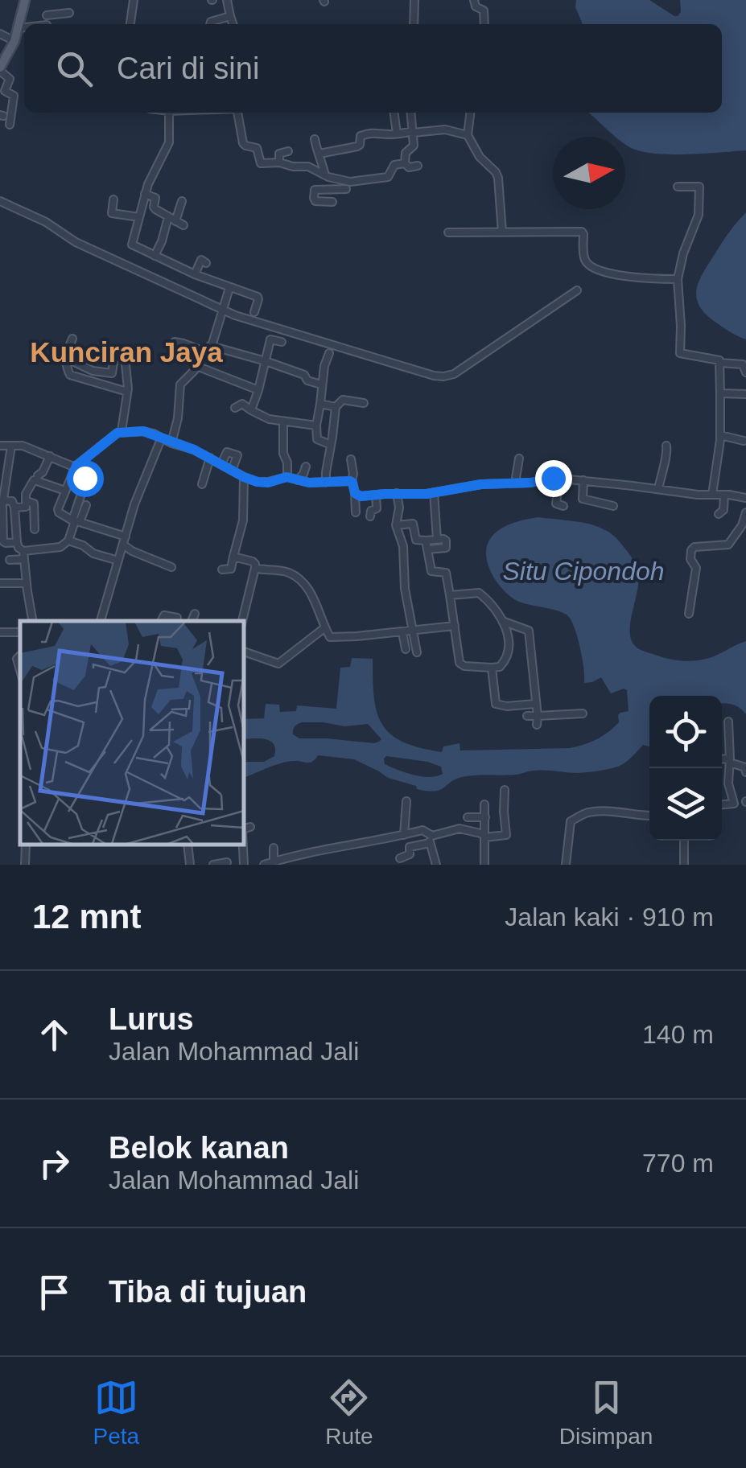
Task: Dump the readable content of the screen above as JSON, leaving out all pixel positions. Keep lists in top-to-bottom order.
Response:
{
  "districts": ["Kunciran Jaya"],
  "water": ["Situ Cipondoh"],
  "north": "right",
  "page": {
    "search": "Cari di sini",
    "heading": ["12 mnt", "Jalan kaki · 910 m"],
    "list": [
      ["Lurus", "Jalan Mohammad Jali", "140 m"],
      ["Belok kanan", "Jalan Mohammad Jali", "770 m"],
      "Tiba di tujuan"
    ],
    "nav": ["Peta", "Rute", "Disimpan"]
  }
}
